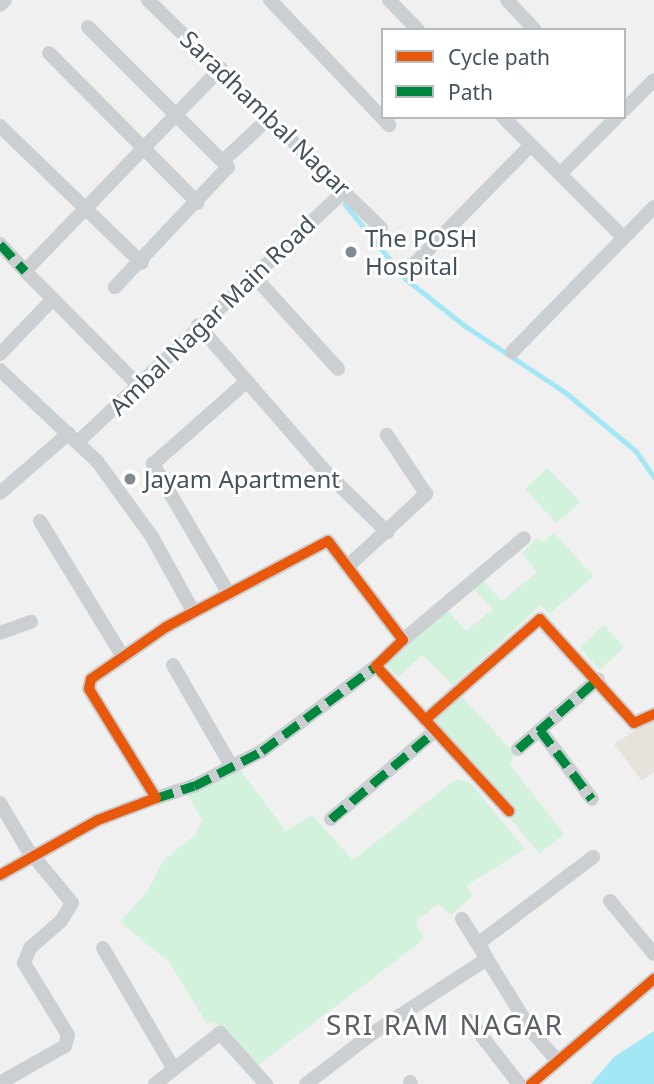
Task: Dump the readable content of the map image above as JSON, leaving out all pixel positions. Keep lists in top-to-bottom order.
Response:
{
  "streets": {
    "street": ["Saradhambal Nagar", "Ambal Nagar Main Road"]
  },
  "crossings": [
    ["Saradhambal Nagar", "Ambal Nagar Main Road"]
  ],
  "districts": ["SRI RAM NAGAR"],
  "places": ["The POSH Hospital", "Jayam Apartment"],
  "legend": ["Cycle path", "Path"]
}
